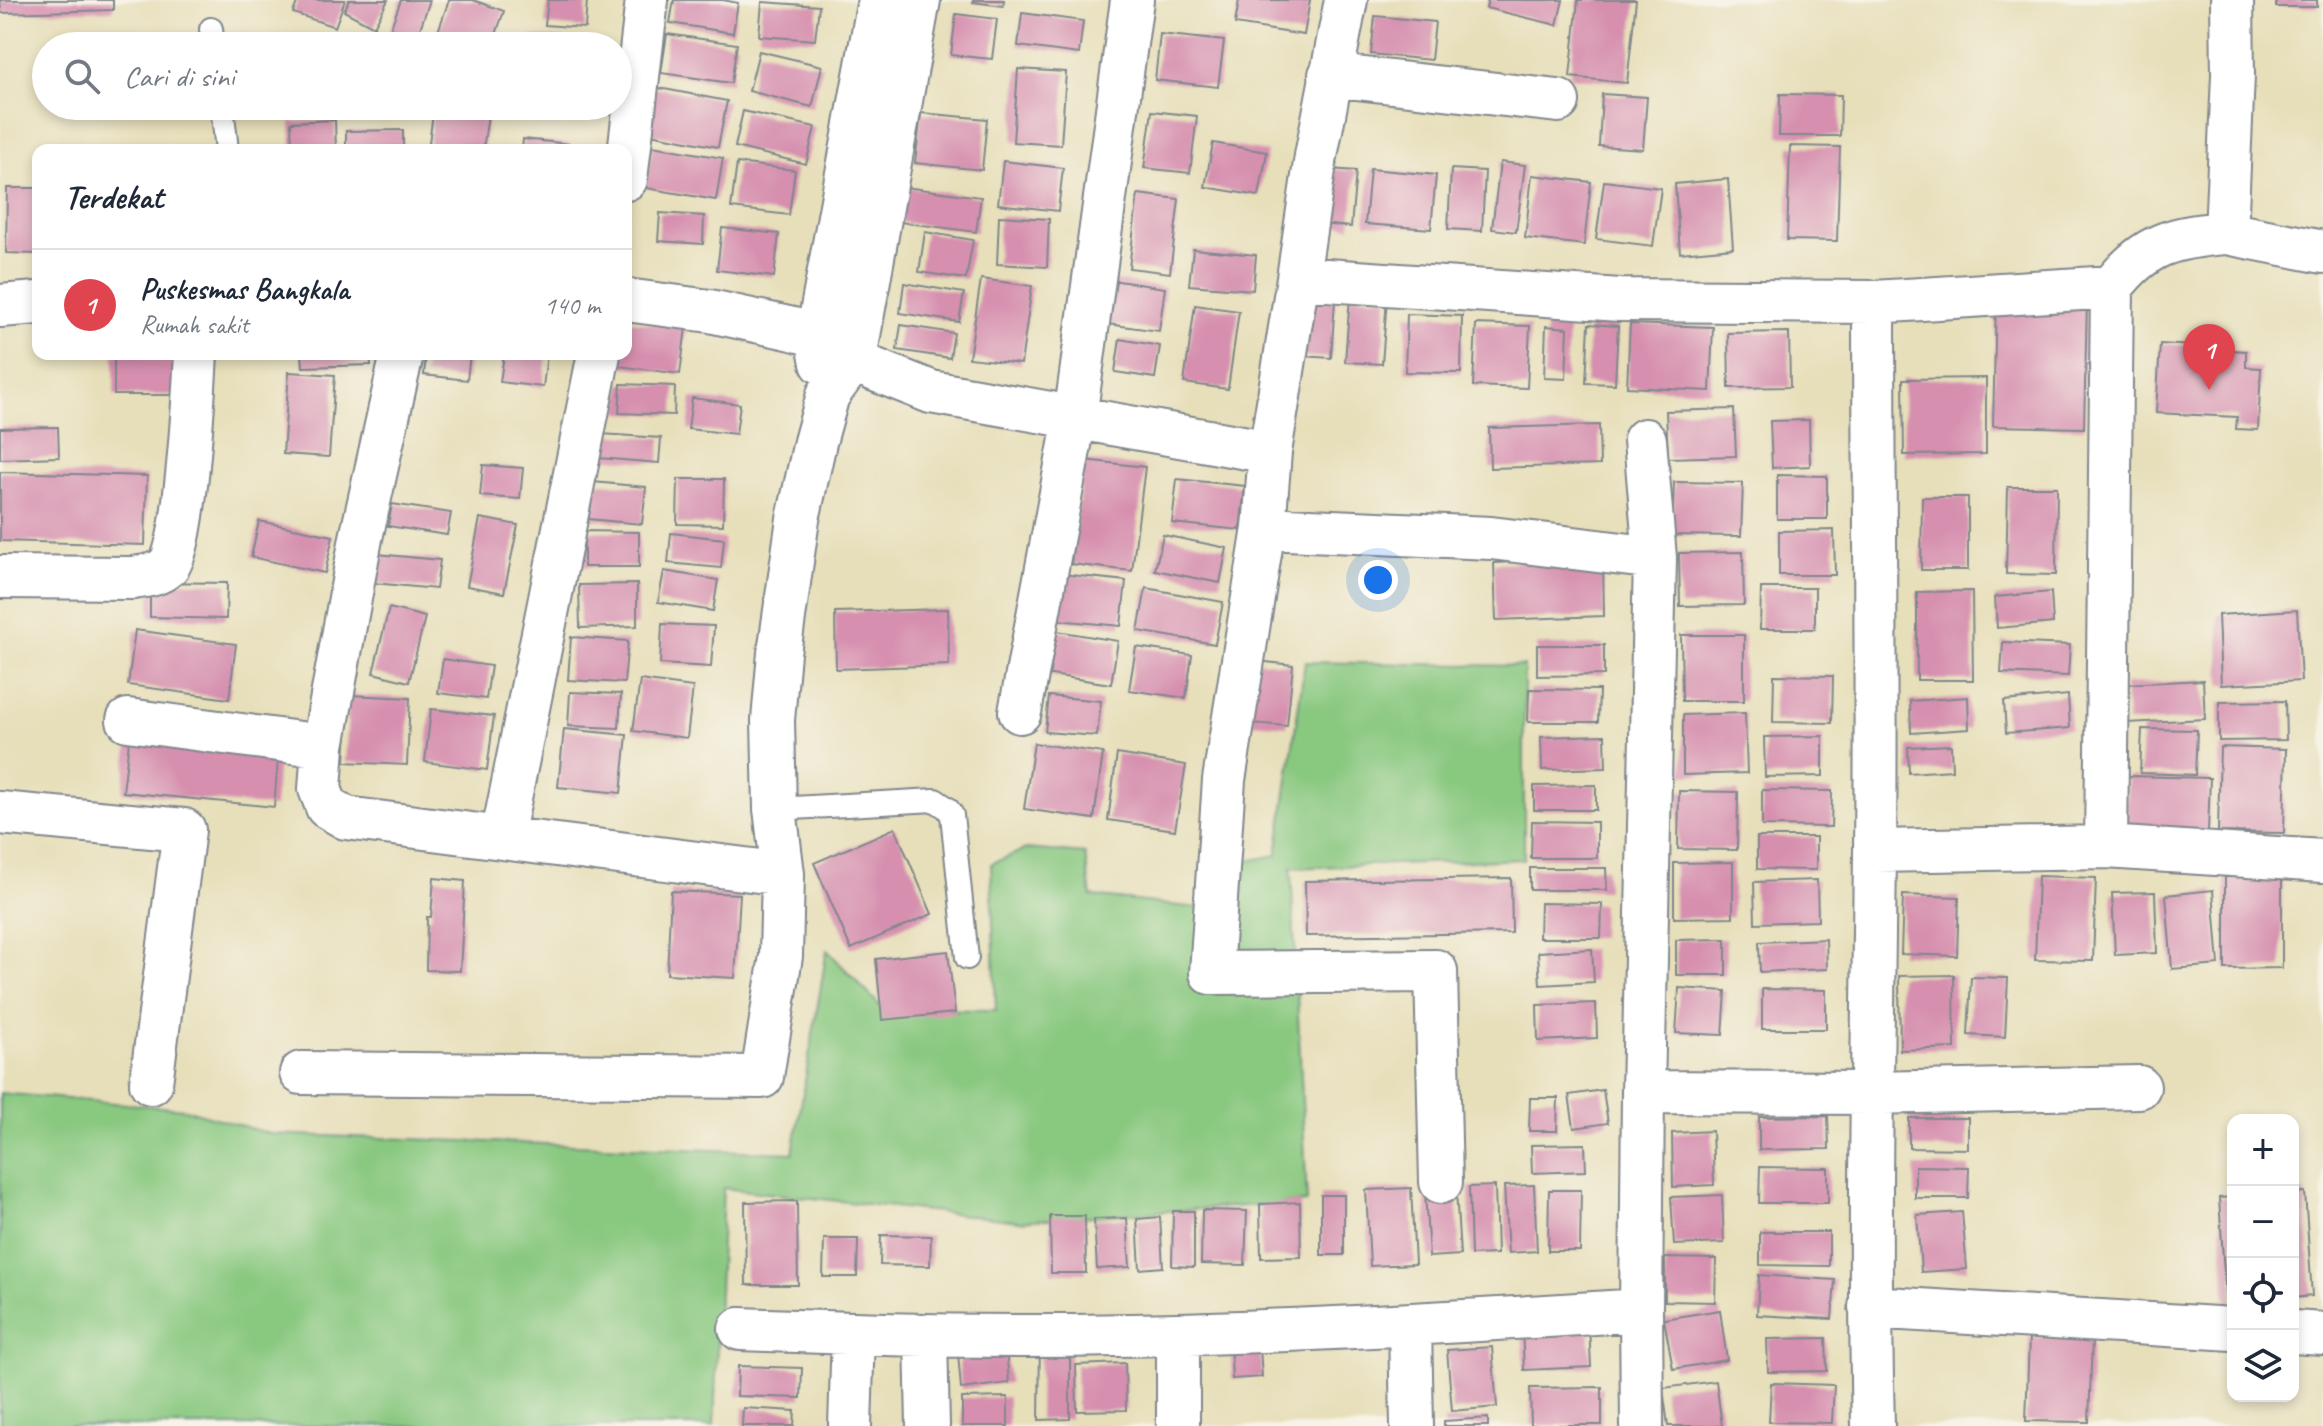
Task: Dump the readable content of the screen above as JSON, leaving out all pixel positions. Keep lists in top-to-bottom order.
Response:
{
  "page": {
    "search": "Cari di sini",
    "heading": "Terdekat",
    "list": [
      {
        "mark": "1",
        "name": "Puskesmas Bangkala",
        "note": "Rumah sakit",
        "value": "140 m"
      }
    ],
    "pins": "1",
    "map_buttons": ["+", "−"]
  }
}
